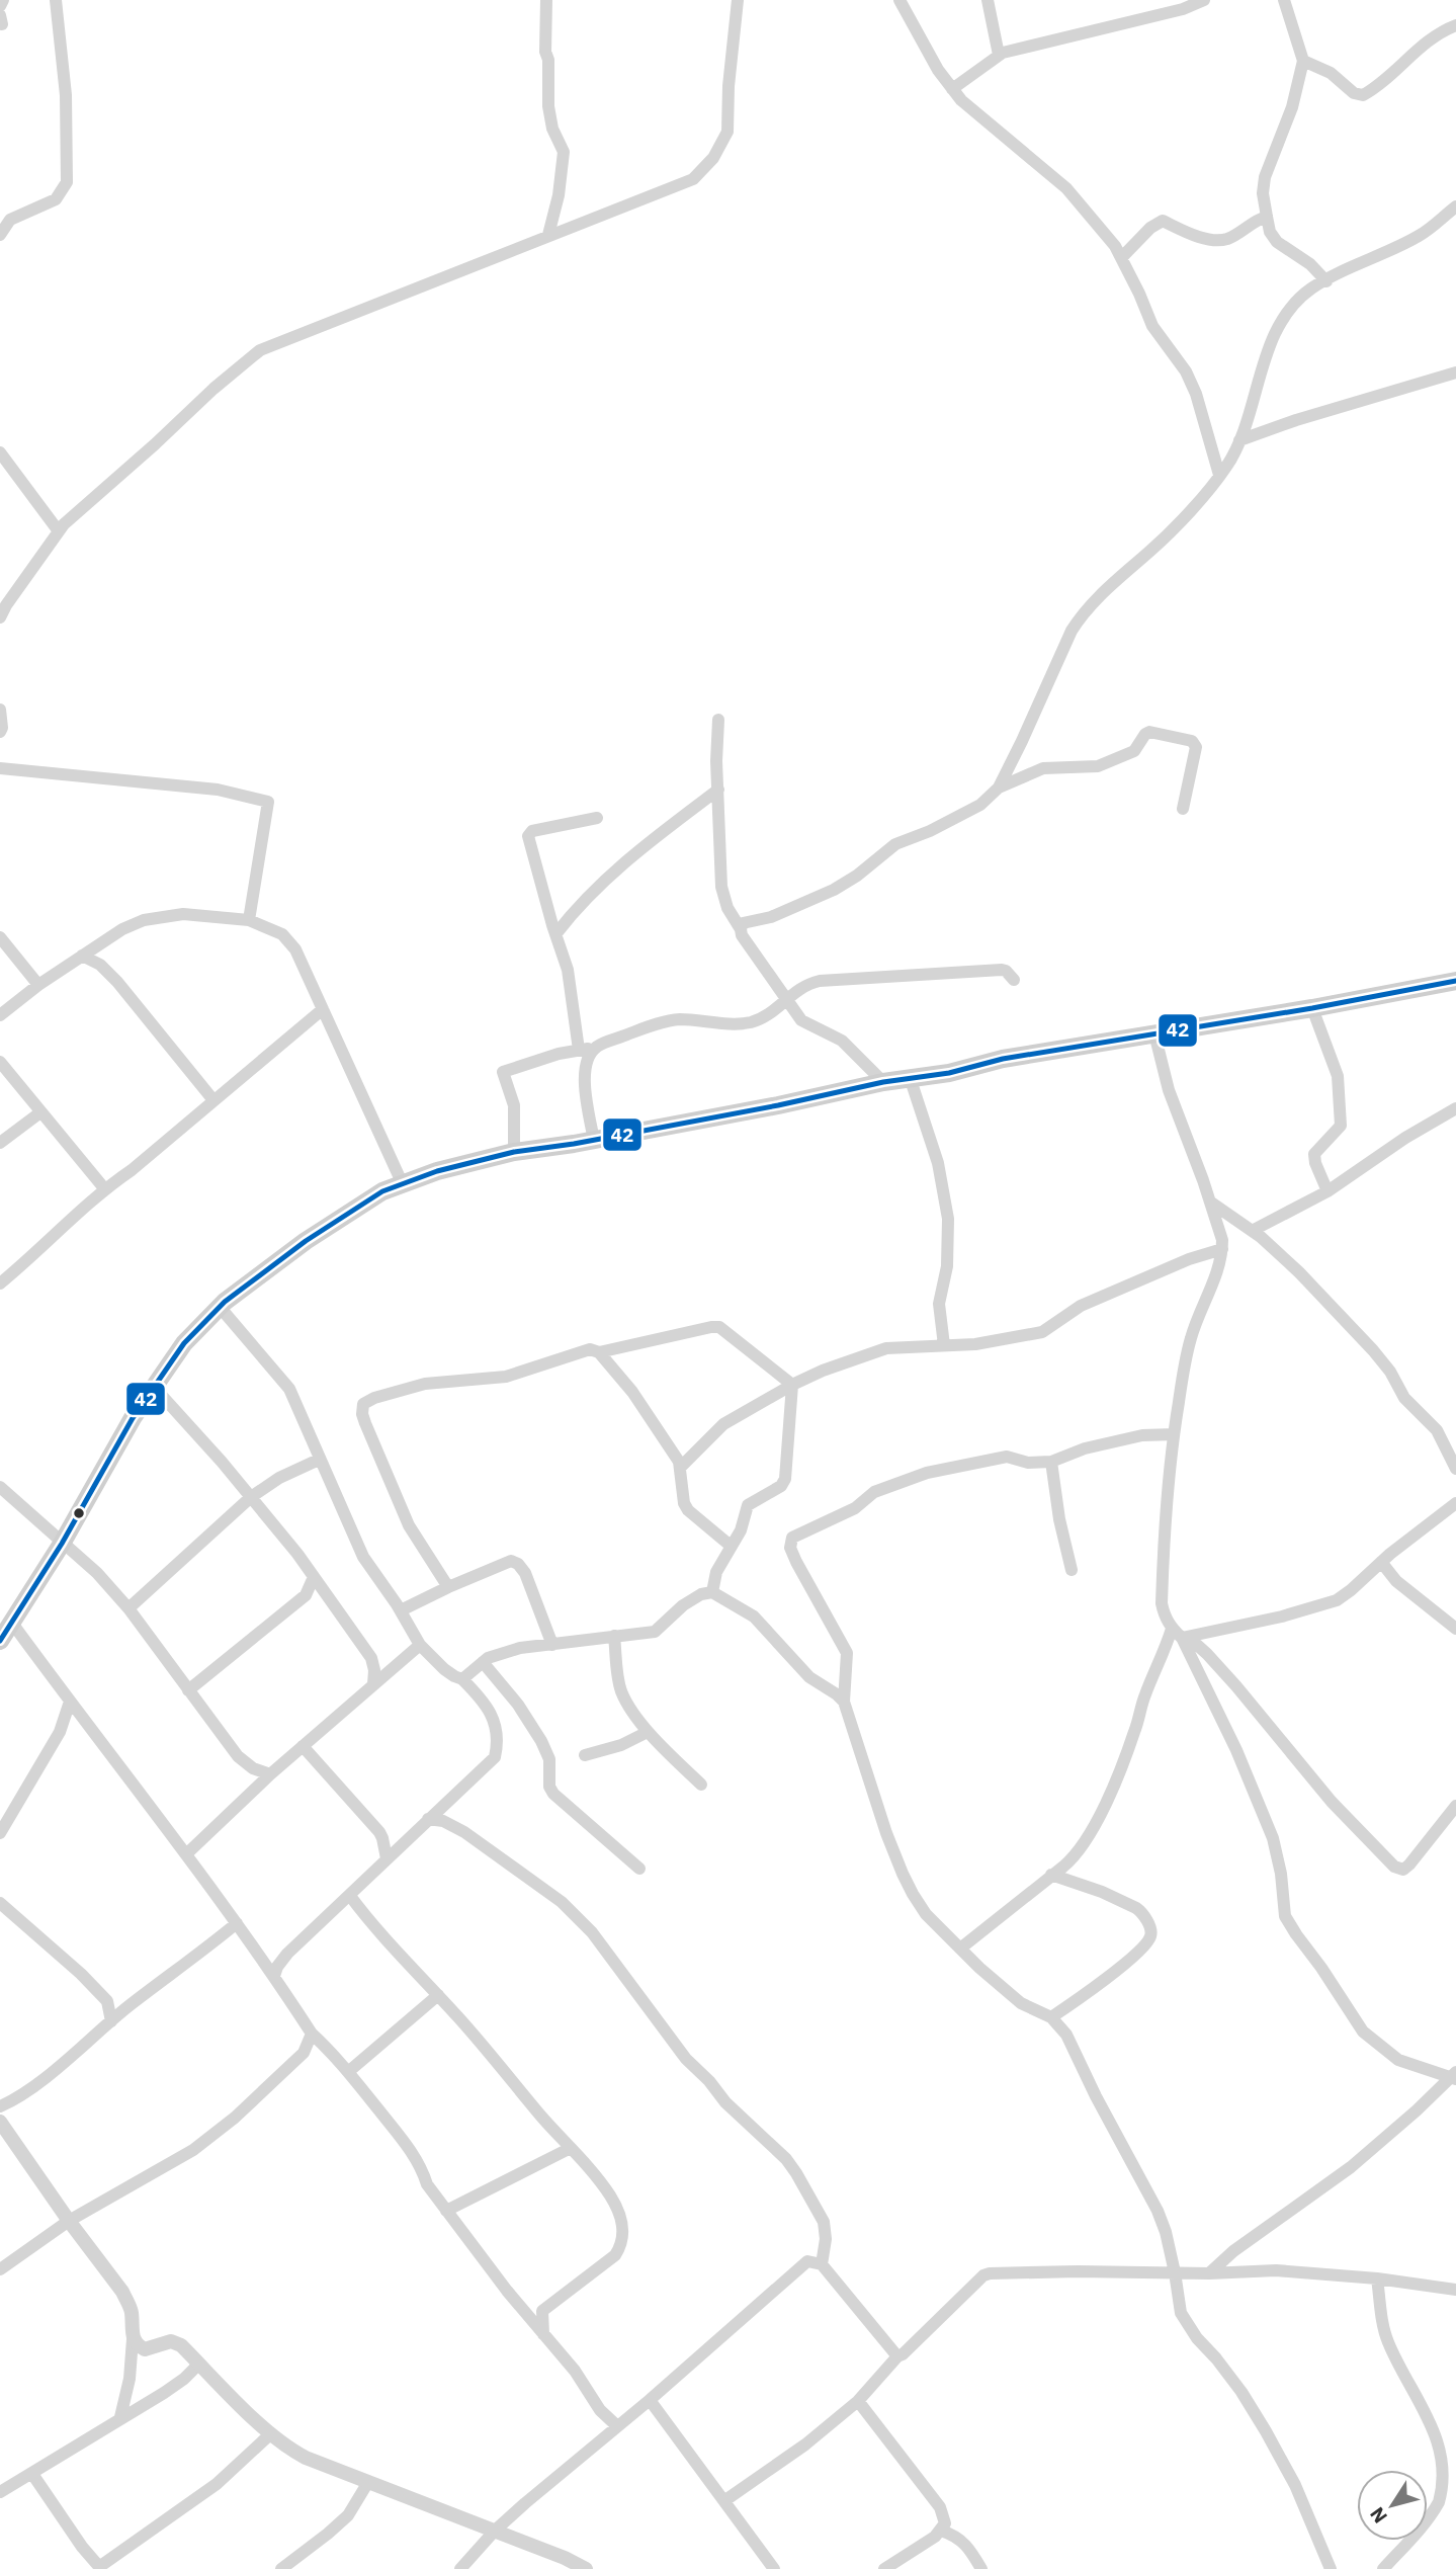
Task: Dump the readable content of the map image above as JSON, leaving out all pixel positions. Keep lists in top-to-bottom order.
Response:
{
  "lines": ["transit line 42"],
  "north": "bottom left"
}
